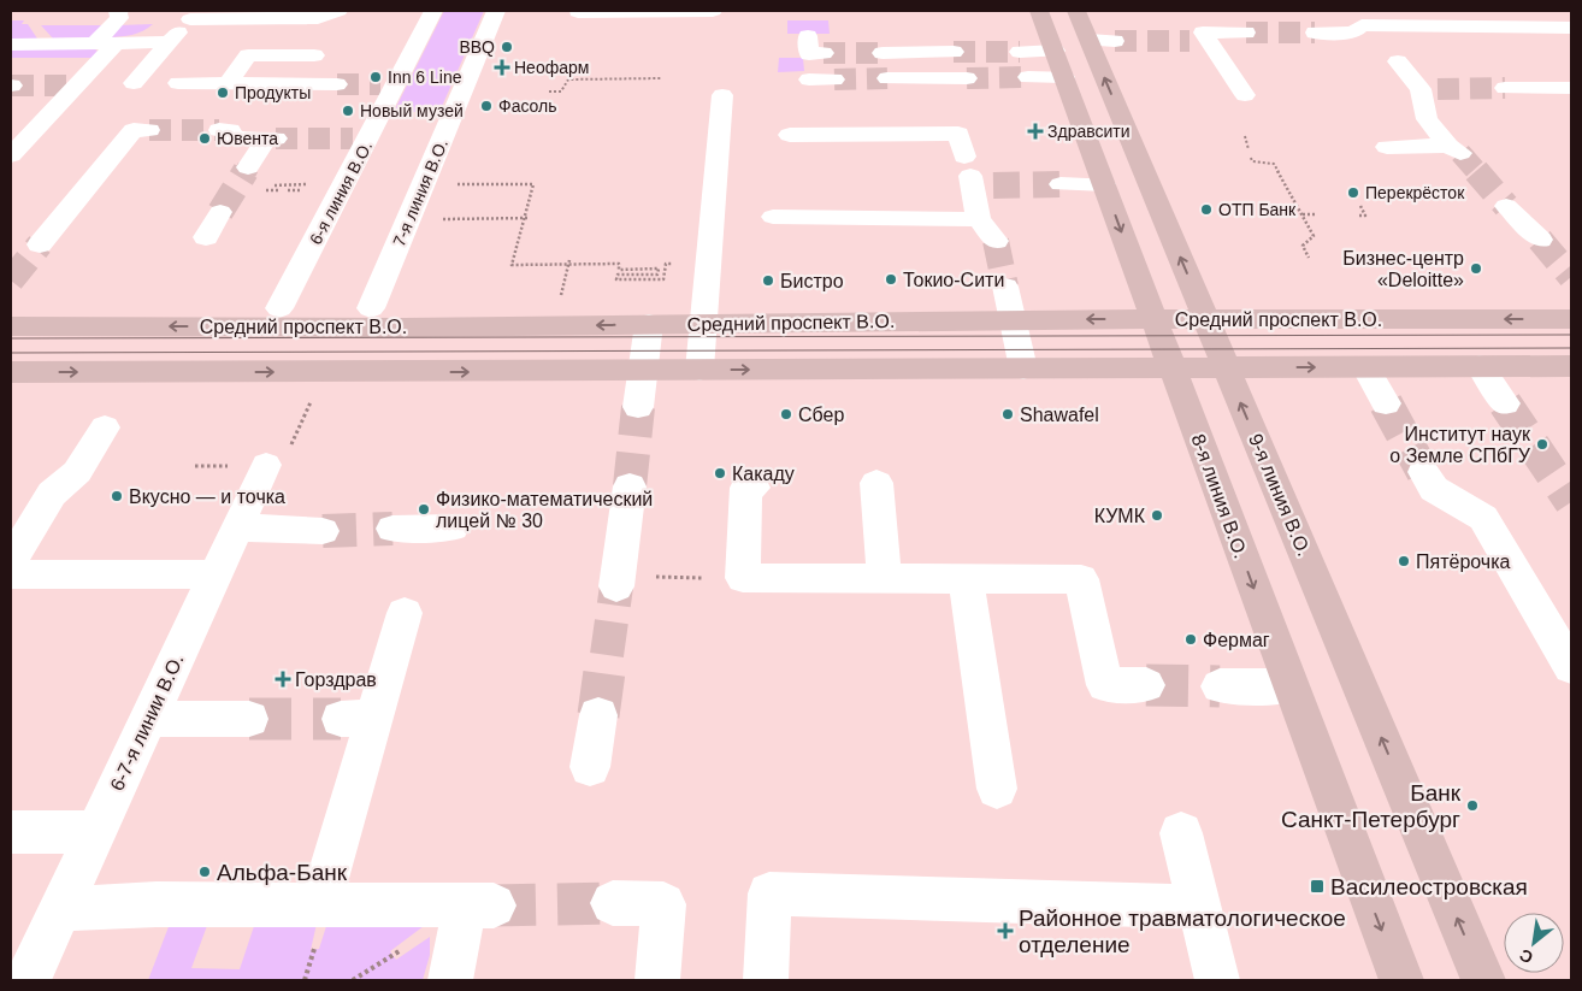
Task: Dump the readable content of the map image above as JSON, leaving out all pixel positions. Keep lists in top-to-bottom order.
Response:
{
  "streets": {
    "main road": ["Средний проспект В.О.", "9-я линия В.О.", "8-я линия В.О."],
    "street": ["6-я линия В.О.", "7-я линия В.О.", "6-7-я линии В.О."]
  },
  "crossings": [
    ["Средний проспект В.О.", "9-я линия В.О."],
    ["Средний проспект В.О.", "8-я линия В.О."]
  ],
  "one_way": ["9-я линия В.О.", "8-я линия В.О."],
  "places": {
    "other": [
      "BBQ",
      "Inn 6 Line",
      "Продукты",
      "Фасоль",
      "Новый музей",
      "Ювента",
      "Перекрёсток",
      "ОТП Банк",
      "Бизнес-центр «Deloitte»",
      "Токио-Сити",
      "Бистро",
      "Сбер",
      "Shawafel",
      "Институт наук о Земле СПбГУ",
      "Какаду",
      "Вкусно — и точка",
      "Физико-математический лицей № 30",
      "КУМК",
      "Пятёрочка",
      "Фермаг",
      "Банк Санкт-Петербург",
      "Альфа-Банк"
    ],
    "health": [
      "Неофарм",
      "Здравсити",
      "Горздрав",
      "Районное травматологическое отделение"
    ],
    "transit": ["Василеостровская"]
  },
  "north": "bottom left"
}
